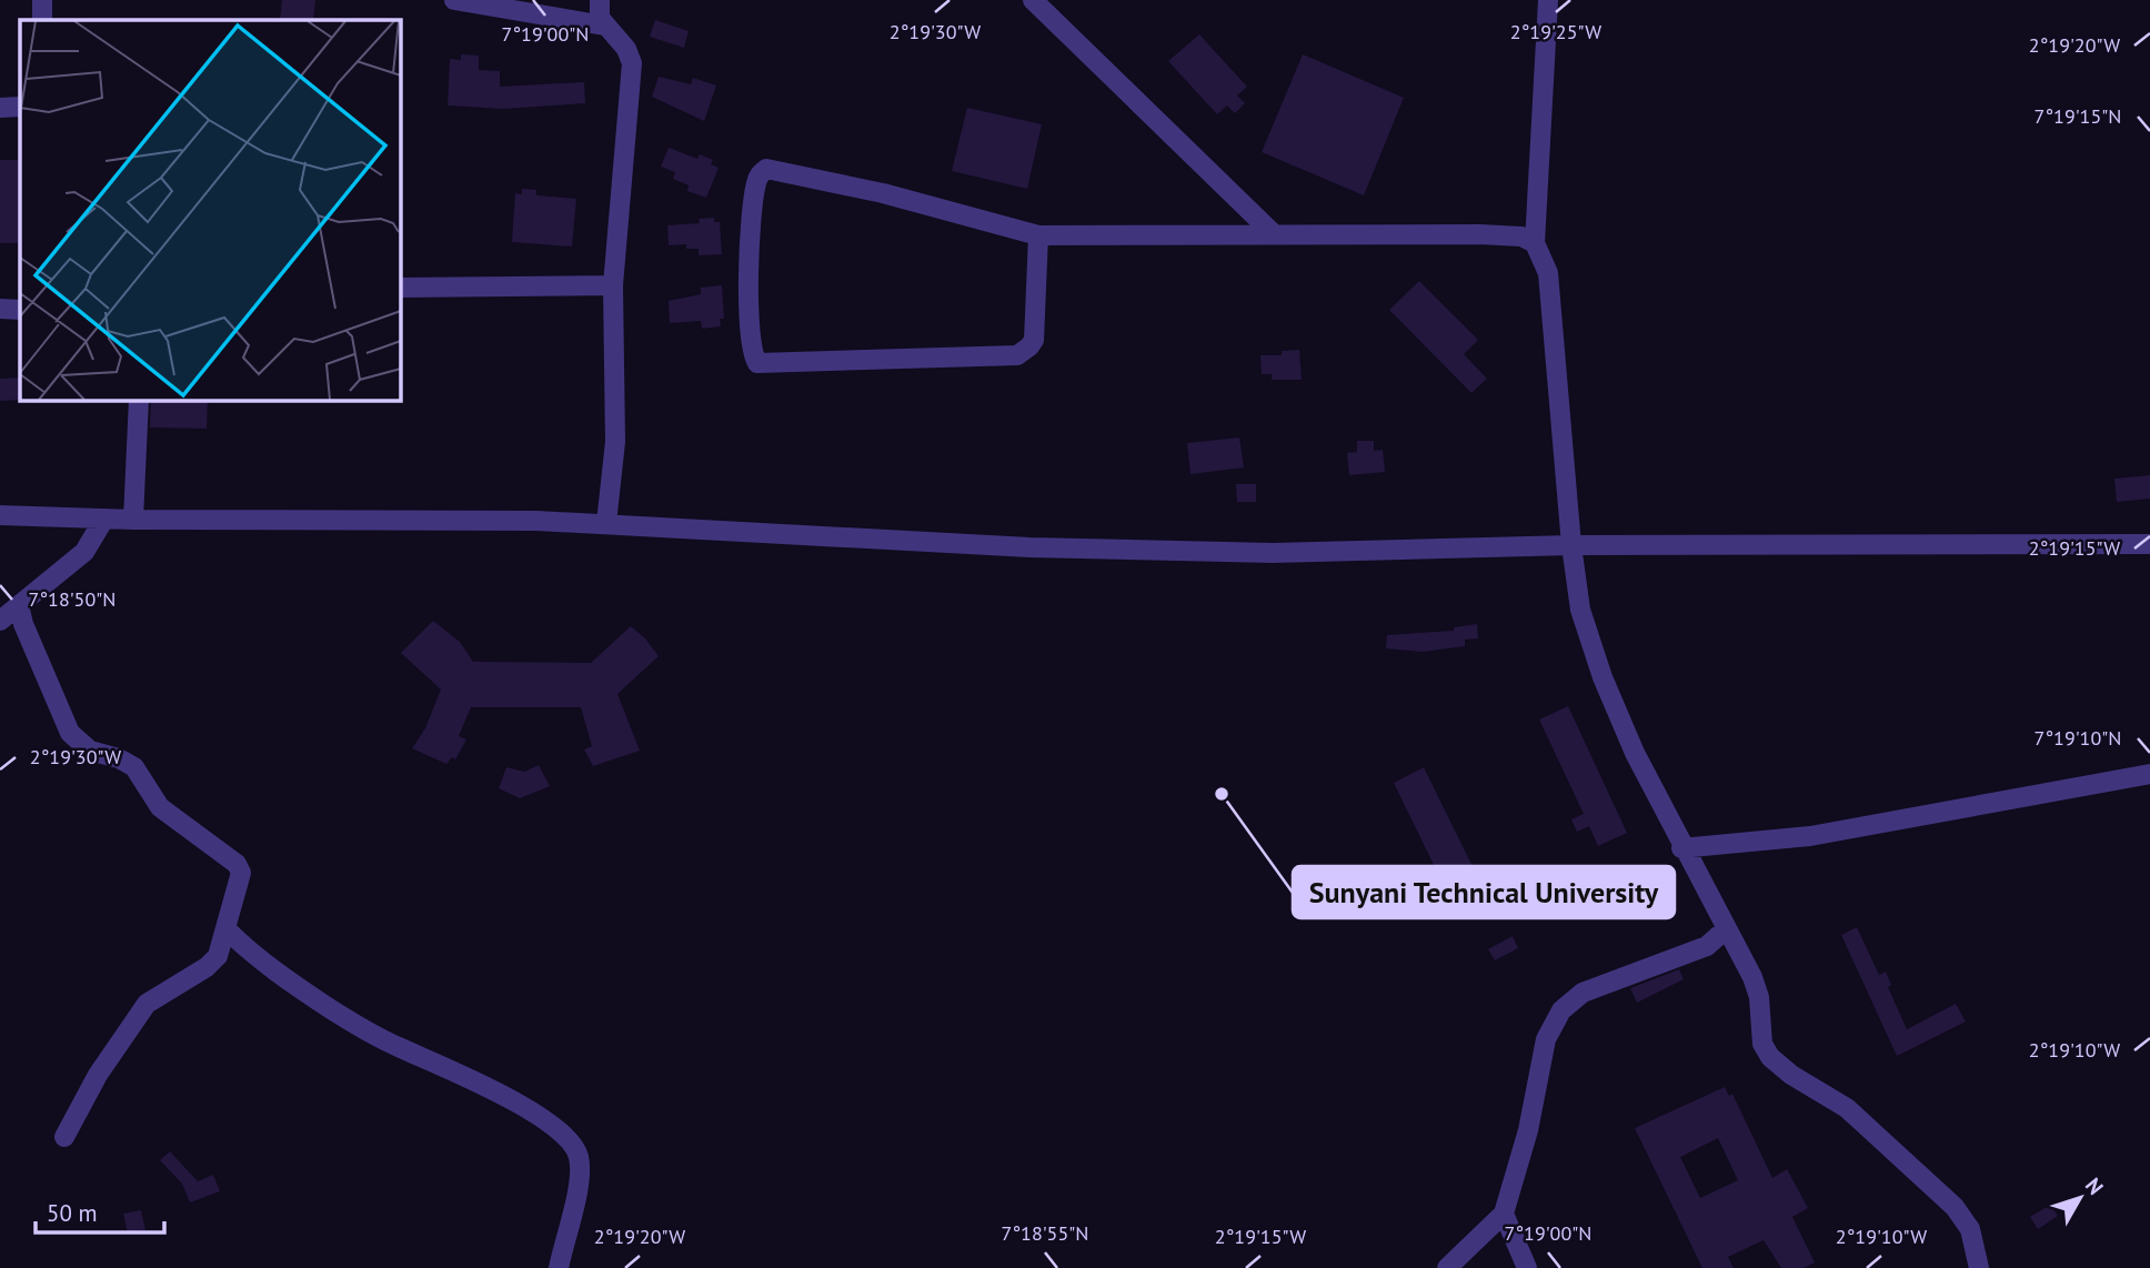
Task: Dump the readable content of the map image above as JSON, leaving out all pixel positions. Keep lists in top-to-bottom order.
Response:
{
  "places": ["Sunyani Technical University"],
  "scale_bar": "50 m",
  "north": "top right",
  "coordinates": [
    "2°19'30\"W",
    "2°19'25\"W",
    "7°19'00\"N",
    "2°19'20\"W",
    "7°19'15\"N",
    "2°19'15\"W",
    "7°18'50\"N",
    "7°19'10\"N",
    "2°19'10\"W",
    "7°18'55\"N"
  ]
}
